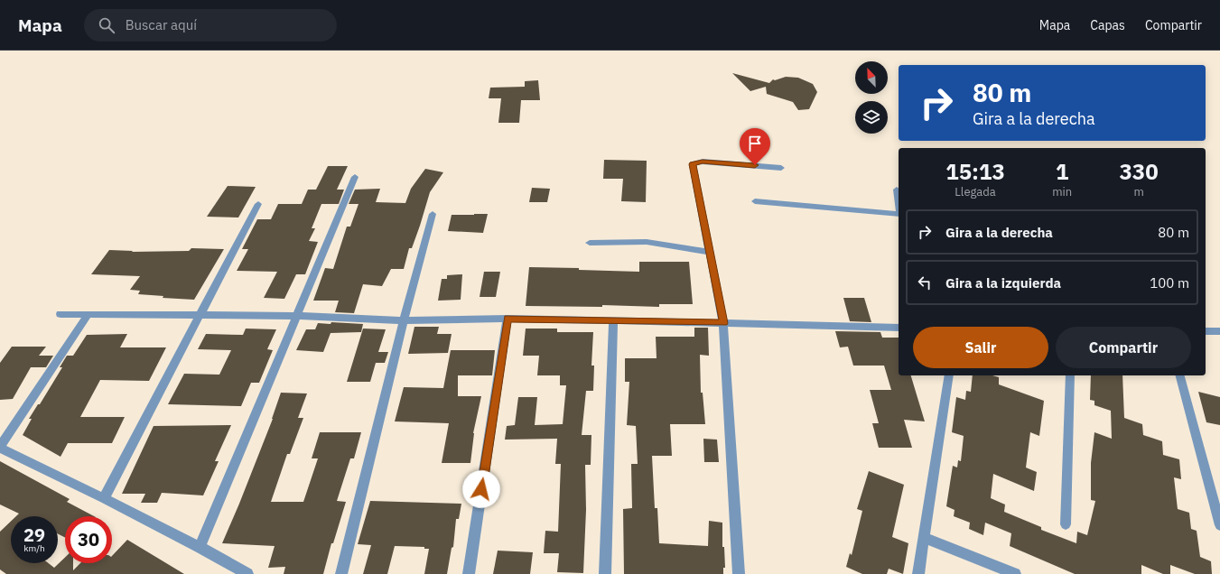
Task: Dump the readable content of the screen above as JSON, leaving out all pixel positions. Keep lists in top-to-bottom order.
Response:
{
  "north": "top left",
  "page": {
    "header": "Mapa",
    "search": "Buscar aquí",
    "nav": ["Mapa", "Capas", "Compartir"],
    "turn": ["80 m", "Gira a la derecha"],
    "eta": [
      "15:13",
      "Llegada",
      "1",
      "min",
      "330",
      "m"
    ],
    "list": [
      {
        "name": "Gira a la derecha",
        "value": "80 m"
      },
      {
        "name": "Gira a la izquierda",
        "value": "100 m"
      }
    ],
    "buttons": ["Salir", "Compartir"],
    "speed": "29 km/h",
    "limit": "30"
  }
}
